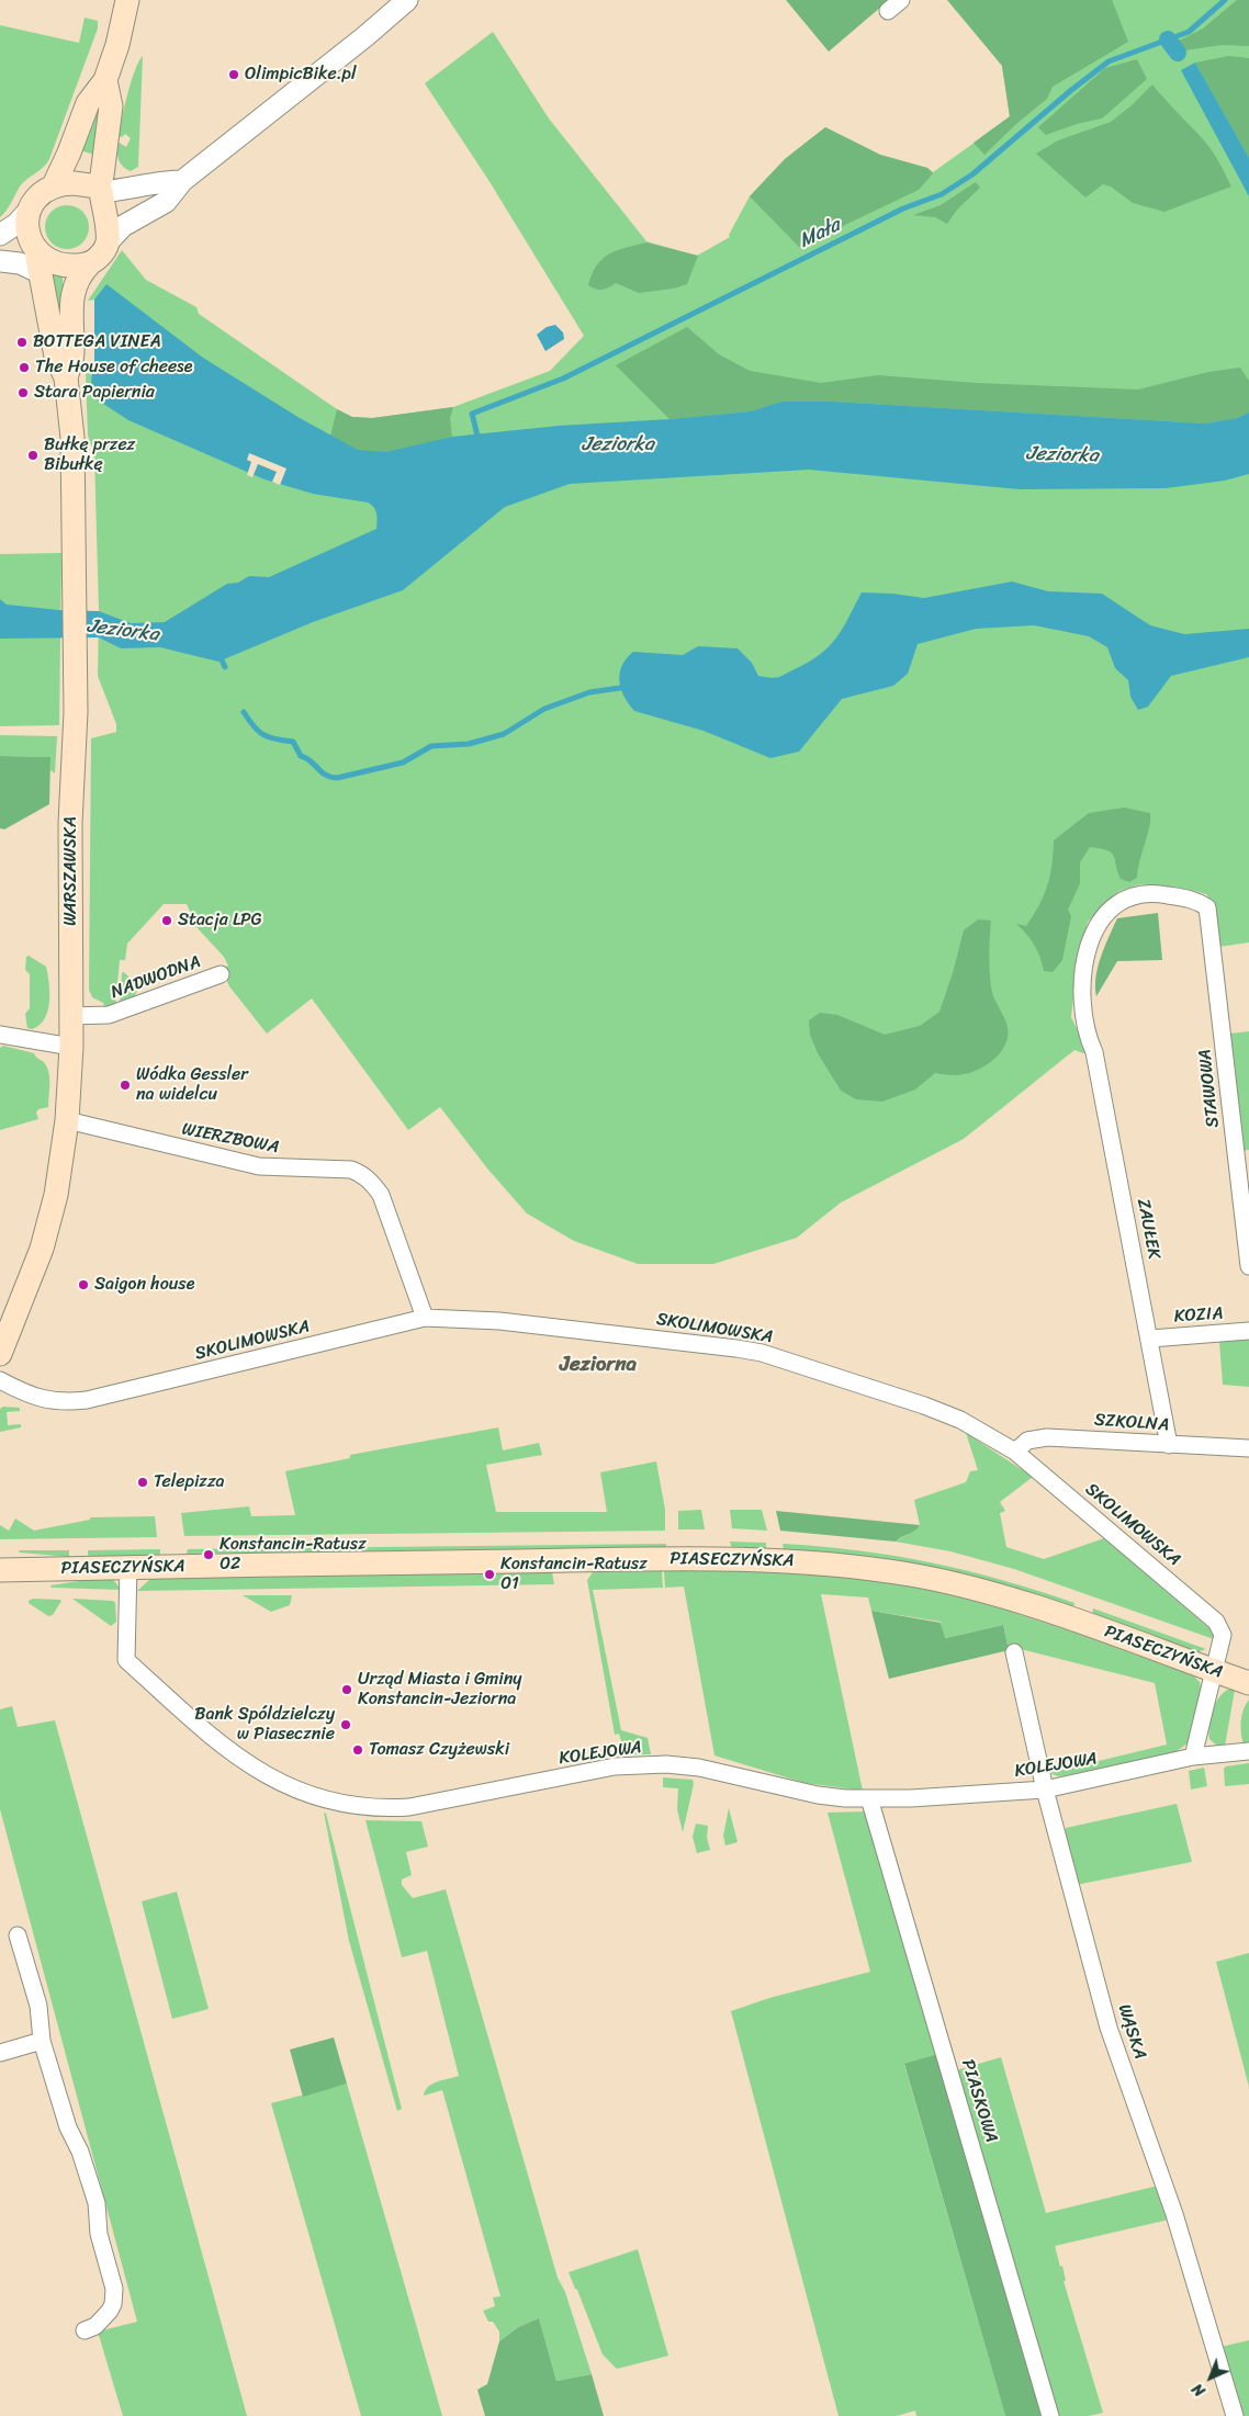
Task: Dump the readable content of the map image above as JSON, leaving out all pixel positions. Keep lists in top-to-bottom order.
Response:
{
  "streets": {
    "main road": ["WARSZAWSKA", "PIASECZYŃSKA"],
    "street": [
      "NADWODNA",
      "STAWOWA",
      "WIERZBOWA",
      "ZAUŁEK",
      "KOZIA",
      "SKOLIMOWSKA",
      "SZKOLNA",
      "KOLEJOWA",
      "WĄSKA",
      "PIASKOWA"
    ]
  },
  "crossings": [
    ["WARSZAWSKA", "NADWODNA"],
    ["WARSZAWSKA", "WIERZBOWA"],
    ["STAWOWA", "ZAUŁEK"],
    ["WIERZBOWA", "SKOLIMOWSKA"],
    ["ZAUŁEK", "KOZIA"],
    ["ZAUŁEK", "SZKOLNA"],
    ["SKOLIMOWSKA", "SZKOLNA"],
    ["SKOLIMOWSKA", "PIASECZYŃSKA"],
    ["SKOLIMOWSKA", "KOLEJOWA"],
    ["PIASECZYŃSKA", "KOLEJOWA"],
    ["KOLEJOWA", "WĄSKA"],
    ["KOLEJOWA", "PIASKOWA"]
  ],
  "districts": ["Jeziorna"],
  "water": ["Mała", "Jeziorka"],
  "places": [
    "OlimpicBike.pl",
    "BOTTEGA VINEA",
    "The House of cheese",
    "Stara Papiernia",
    "Bułkę przez Bibułkę",
    "Stacja LPG",
    "Wódka Gessler na widelcu",
    "Saigon house",
    "Telepizza",
    "Konstancin-Ratusz 02",
    "Konstancin-Ratusz 01",
    "Urząd Miasta i Gminy Konstancin-Jeziorna",
    "Bank Spóldzielczy w Piasecznie",
    "Tomasz Czyżewski"
  ],
  "north": "bottom left"
}
